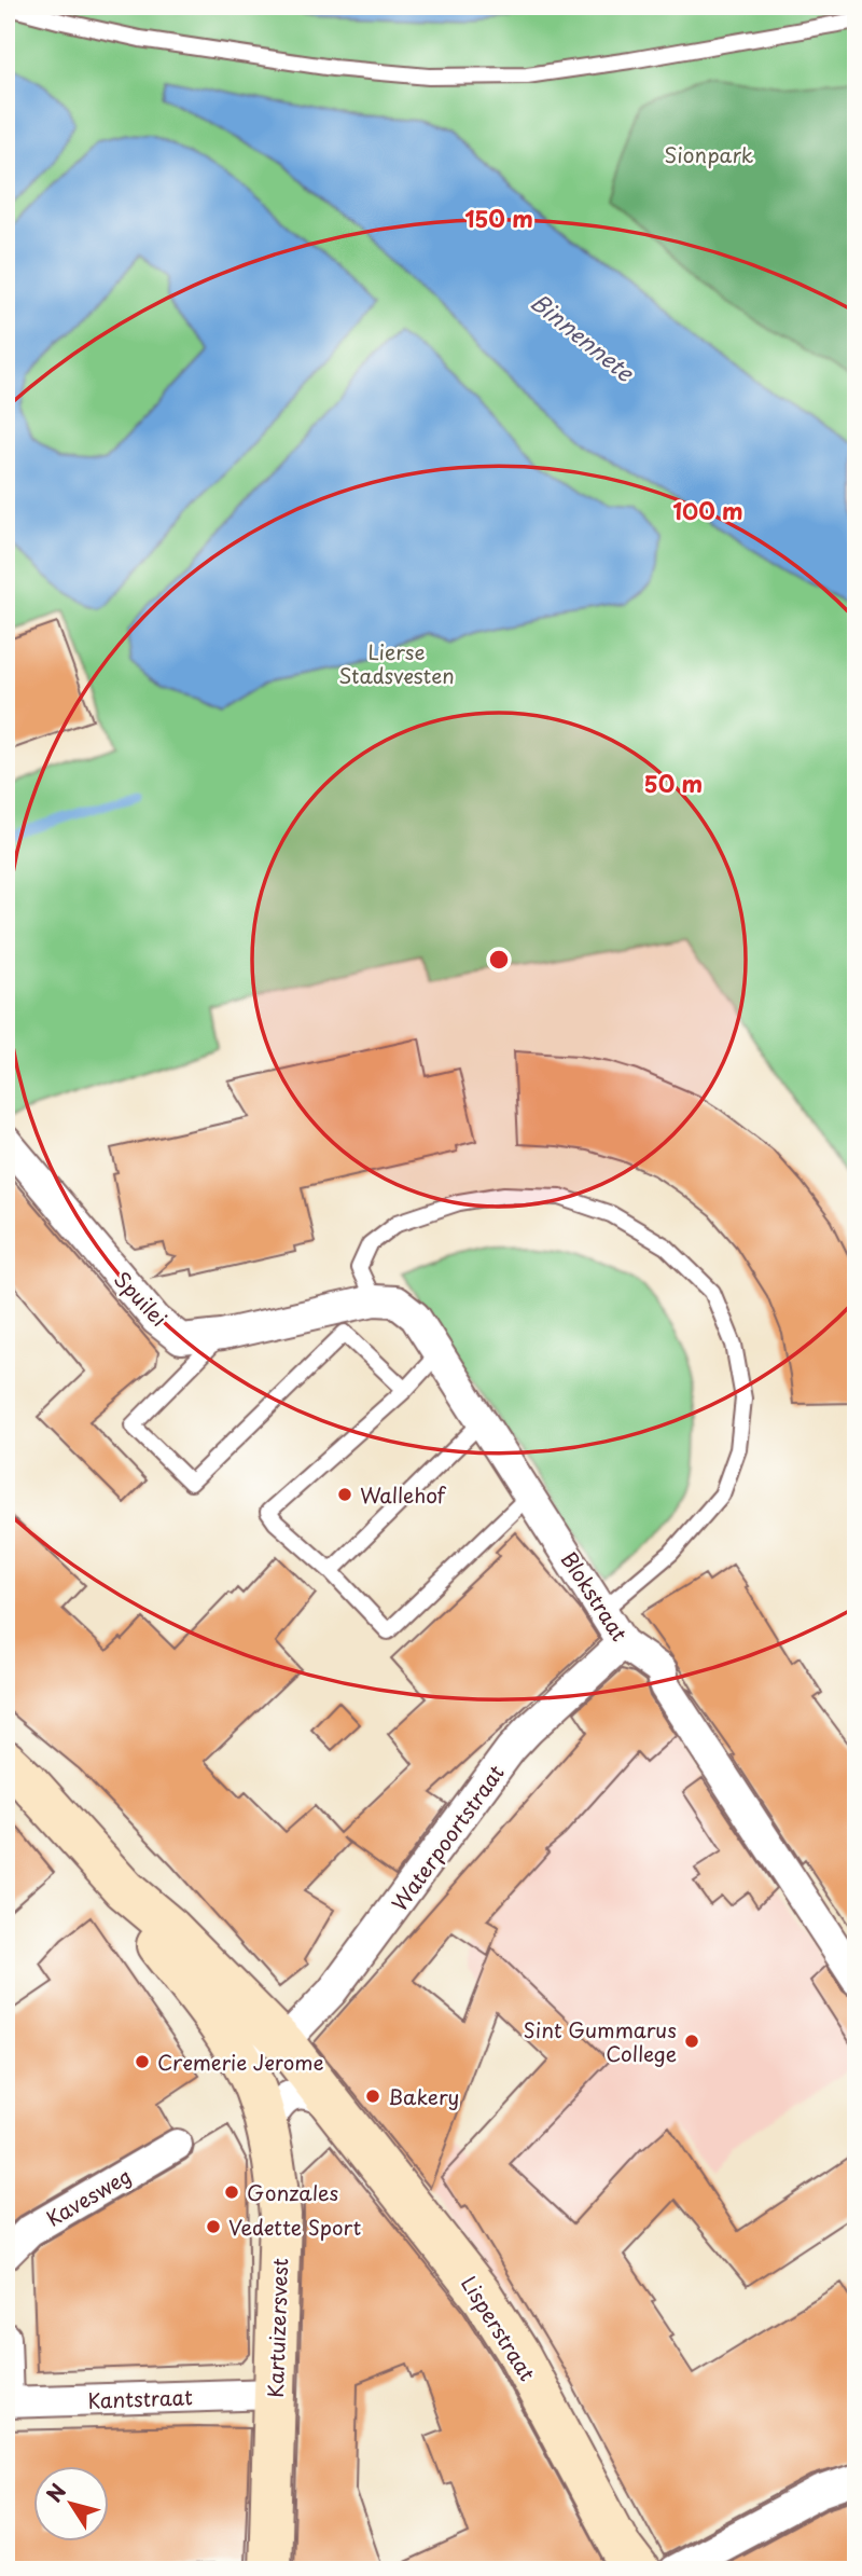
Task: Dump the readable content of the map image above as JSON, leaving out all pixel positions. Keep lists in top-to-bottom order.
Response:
{
  "streets": {
    "street": [
      "Spuilei",
      "Blokstraat",
      "Waterpoortstraat",
      "Kavesweg",
      "Kartuizersvest",
      "Lisperstraat",
      "Kantstraat"
    ]
  },
  "crossings": [
    ["Spuilei", "Blokstraat"],
    ["Blokstraat", "Waterpoortstraat"],
    ["Waterpoortstraat", "Lisperstraat"],
    ["Kartuizersvest", "Lisperstraat"],
    ["Kartuizersvest", "Kantstraat"]
  ],
  "water": ["Binnennete"],
  "parks": ["Sionpark", "Lierse Stadsvesten"],
  "places": [
    "Wallehof",
    "Sint Gummarus College",
    "Cremerie Jerome",
    "Bakery",
    "Gonzales",
    "Vedette Sport"
  ],
  "north": "top left",
  "rings": ["150 m", "100 m", "50 m"]
}
